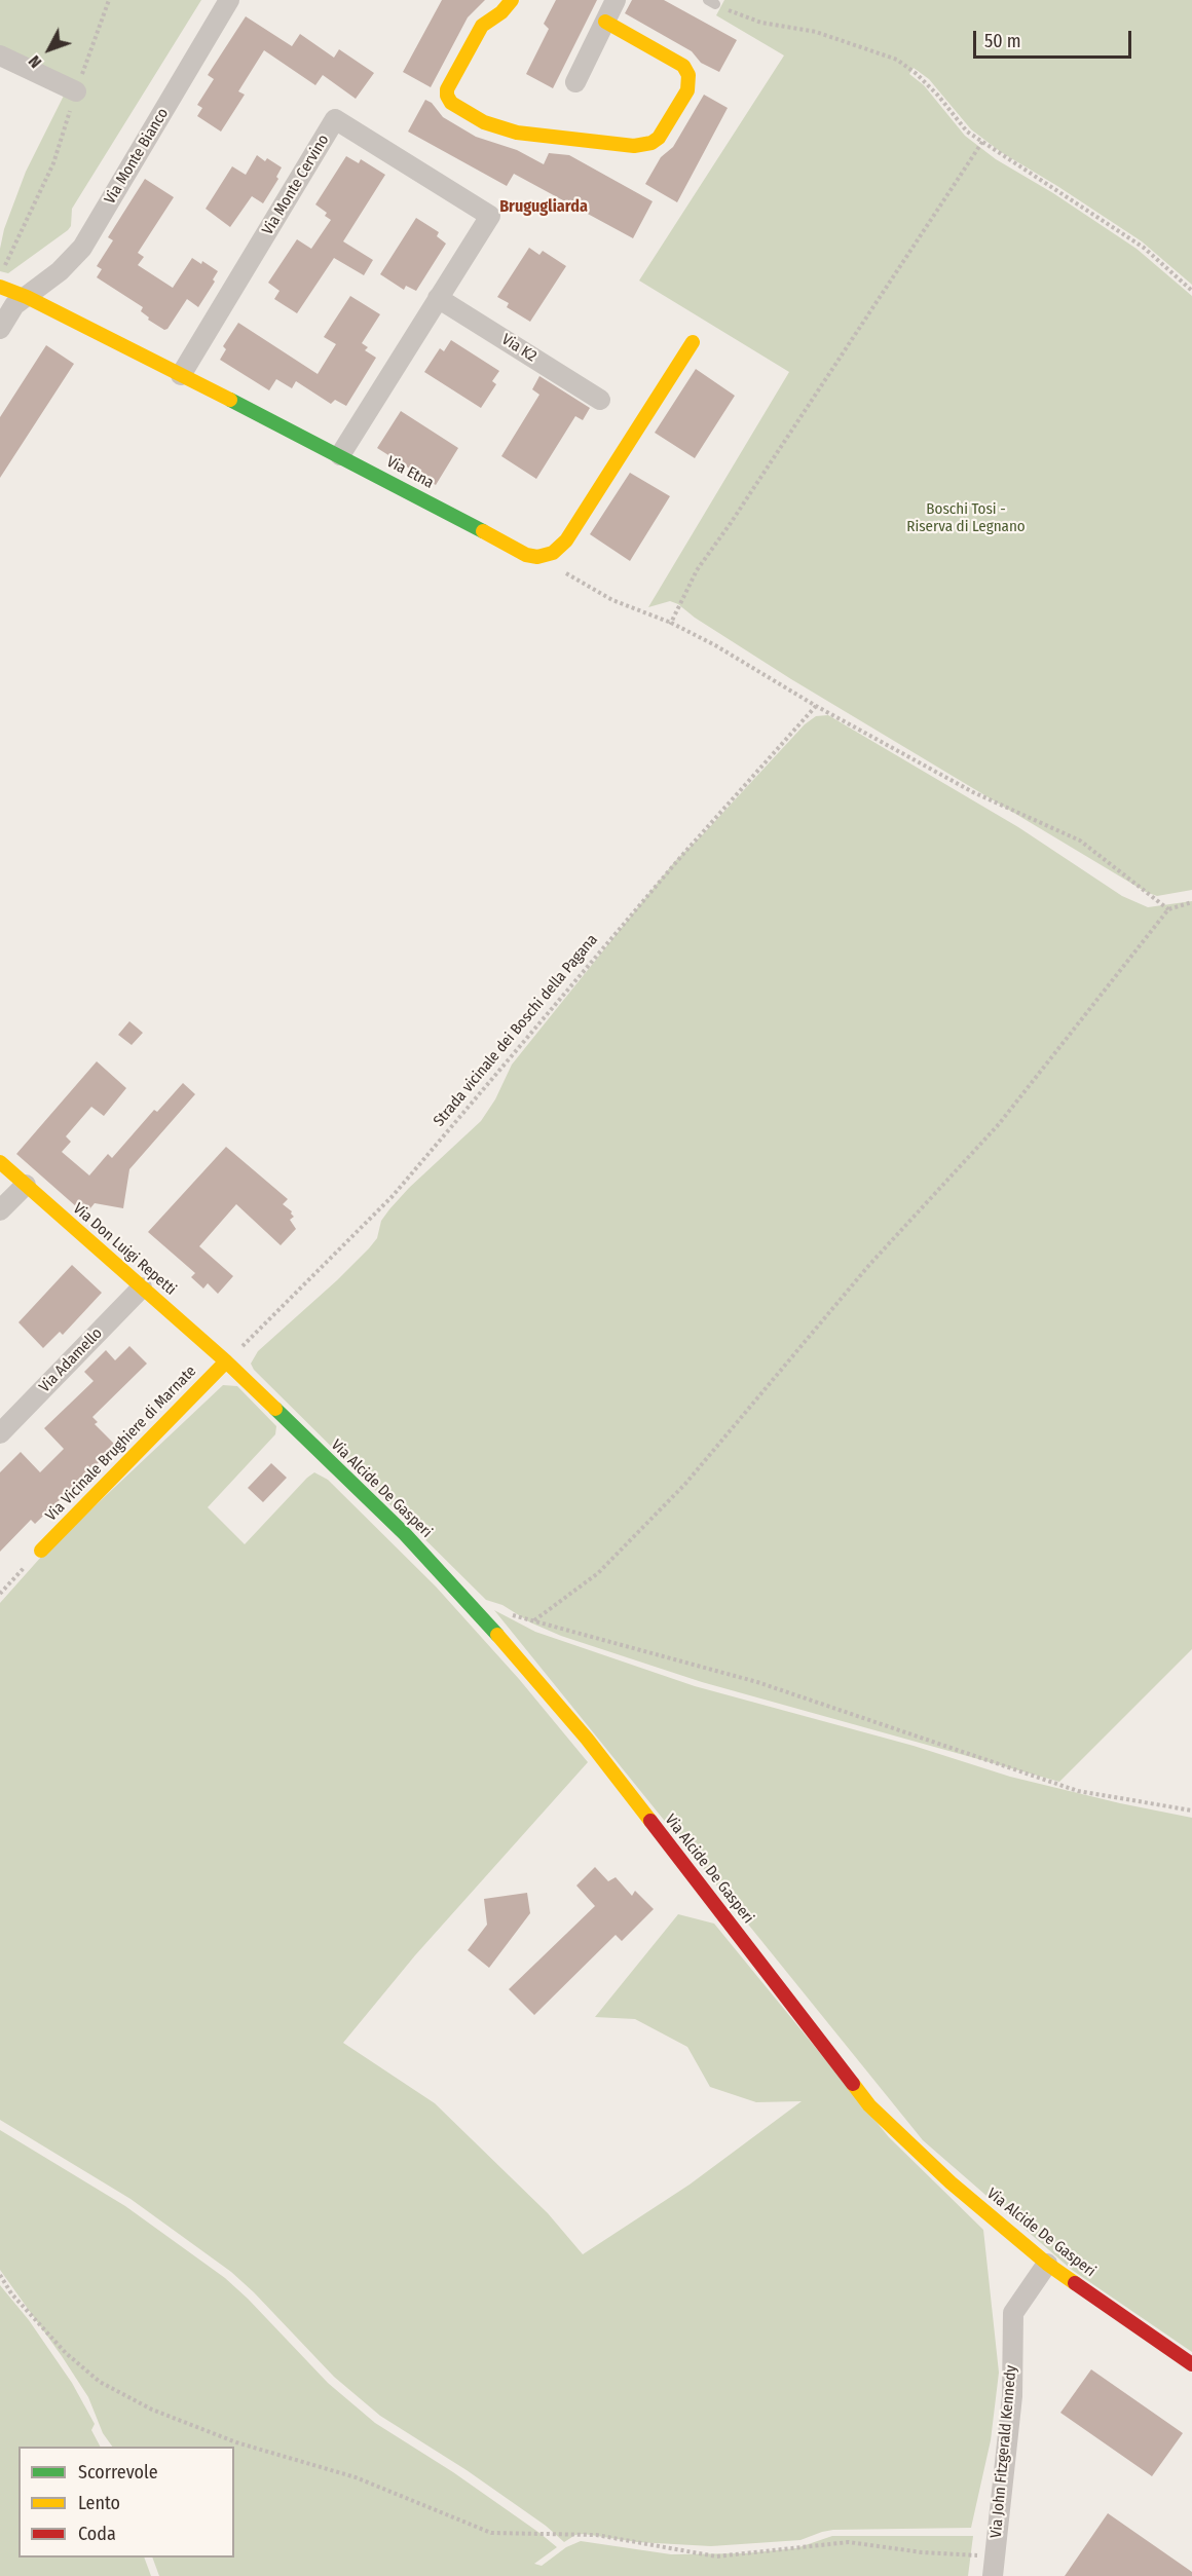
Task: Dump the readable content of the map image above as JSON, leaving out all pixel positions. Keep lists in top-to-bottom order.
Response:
{
  "streets": {
    "street": [
      "Via Monte Bianco",
      "Via Monte Cervino",
      "Via K2",
      "Via Etna",
      "Via Don Luigi Repetti",
      "Via Adamello",
      "Via Vicinale Brughiere di Marnate",
      "Via Alcide De Gasperi",
      "Via John Fitzgerald Kennedy"
    ],
    "path": ["Strada vicinale dei Boschi della Pagana"]
  },
  "crossings": [
    ["Via Monte Bianco", "Via Etna"],
    ["Via Monte Cervino", "Via K2"],
    ["Via Monte Cervino", "Via Etna"],
    ["Strada vicinale dei Boschi della Pagana", "Via Don Luigi Repetti"],
    ["Strada vicinale dei Boschi della Pagana", "Via Vicinale Brughiere di Marnate"],
    ["Strada vicinale dei Boschi della Pagana", "Via Alcide De Gasperi"],
    ["Via Don Luigi Repetti", "Via Adamello"],
    ["Via Don Luigi Repetti", "Via Vicinale Brughiere di Marnate"],
    ["Via Don Luigi Repetti", "Via Alcide De Gasperi"],
    ["Via Vicinale Brughiere di Marnate", "Via Alcide De Gasperi"],
    ["Via Alcide De Gasperi", "Via John Fitzgerald Kennedy"]
  ],
  "districts": ["Brugugliarda"],
  "parks": ["Boschi Tosi - Riserva di Legnano"],
  "legend": ["Scorrevole", "Lento", "Coda"],
  "scale_bar": "50 m",
  "north": "bottom left"
}
